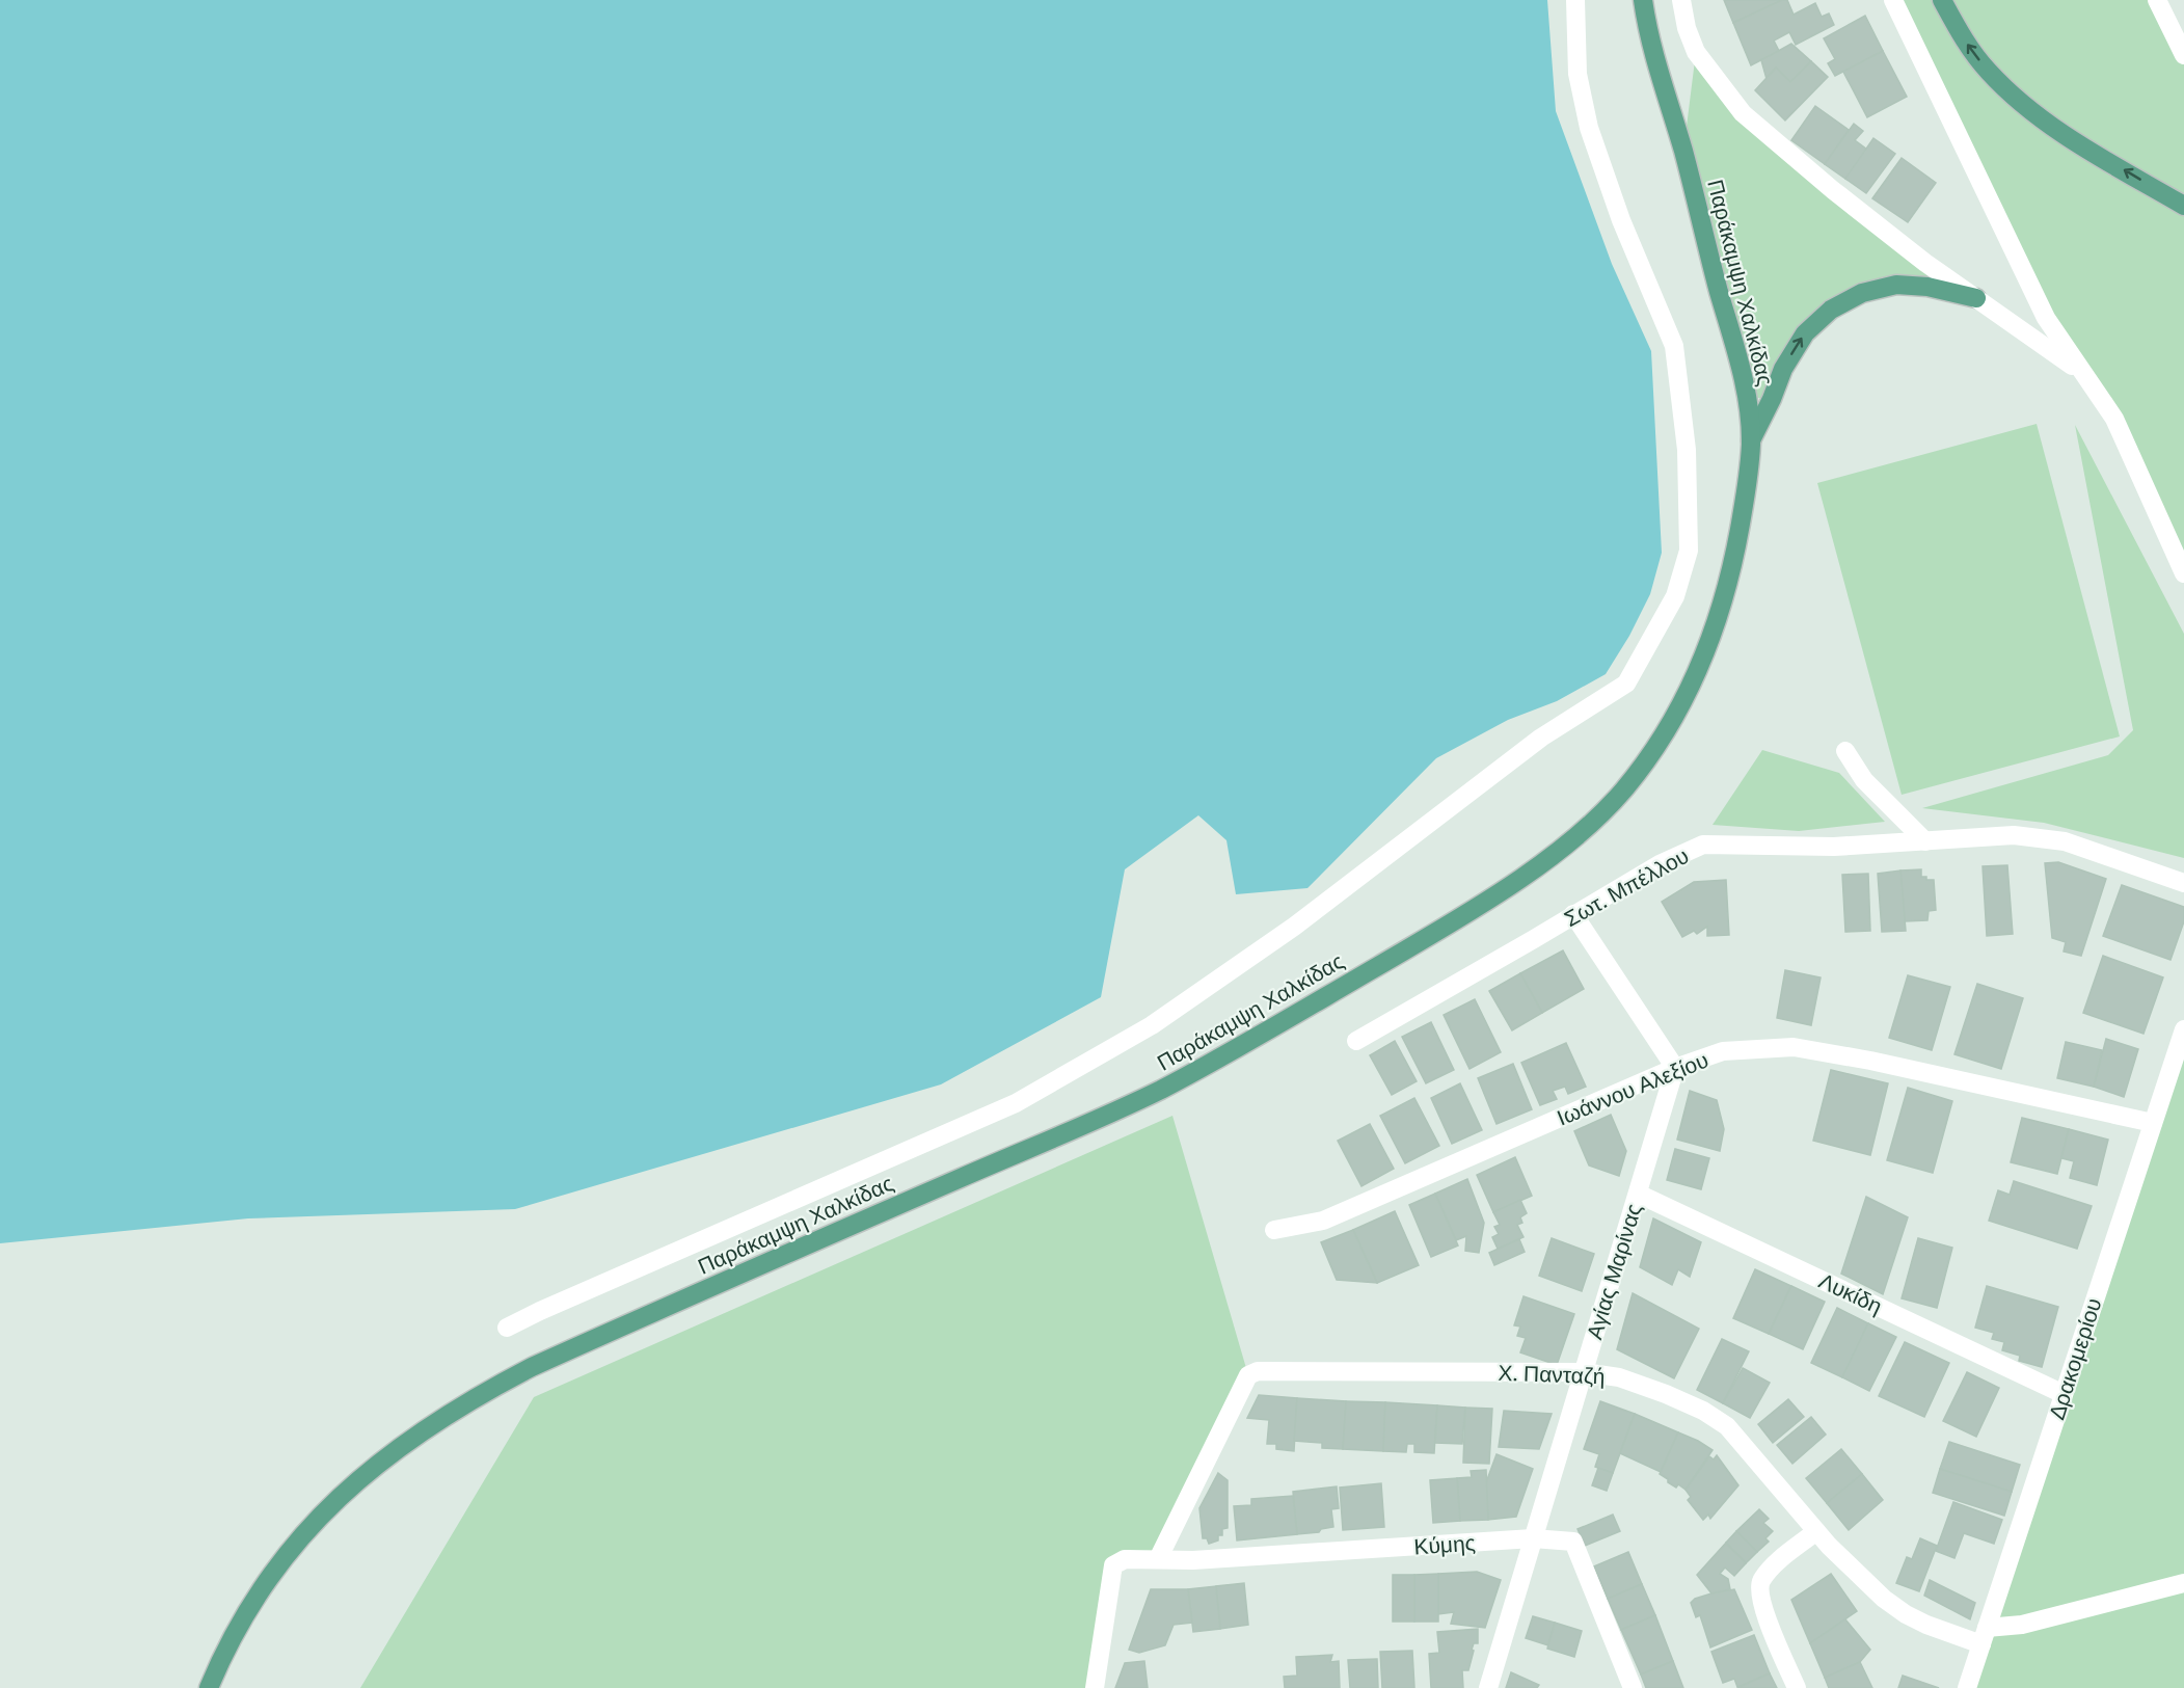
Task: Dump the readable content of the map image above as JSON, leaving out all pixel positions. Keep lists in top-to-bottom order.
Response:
{
  "streets": {
    "main road": ["Παράκαμψη Χαλκίδας"],
    "street": [
      "Σωτ. Μπέλλου",
      "Ιωάννου Αλεξίου",
      "Αγίας Μαρίνας",
      "Λυκίδη",
      "Δρακομερίου",
      "Χ. Πανταζή",
      "Κύμης"
    ]
  },
  "crossings": [
    ["Ιωάννου Αλεξίου", "Αγίας Μαρίνας"],
    ["Ιωάννου Αλεξίου", "Δρακομερίου"],
    ["Αγίας Μαρίνας", "Λυκίδη"],
    ["Αγίας Μαρίνας", "Χ. Πανταζή"],
    ["Αγίας Μαρίνας", "Κύμης"],
    ["Λυκίδη", "Δρακομερίου"],
    ["Δρακομερίου", "Χ. Πανταζή"],
    ["Χ. Πανταζή", "Κύμης"]
  ]
}
